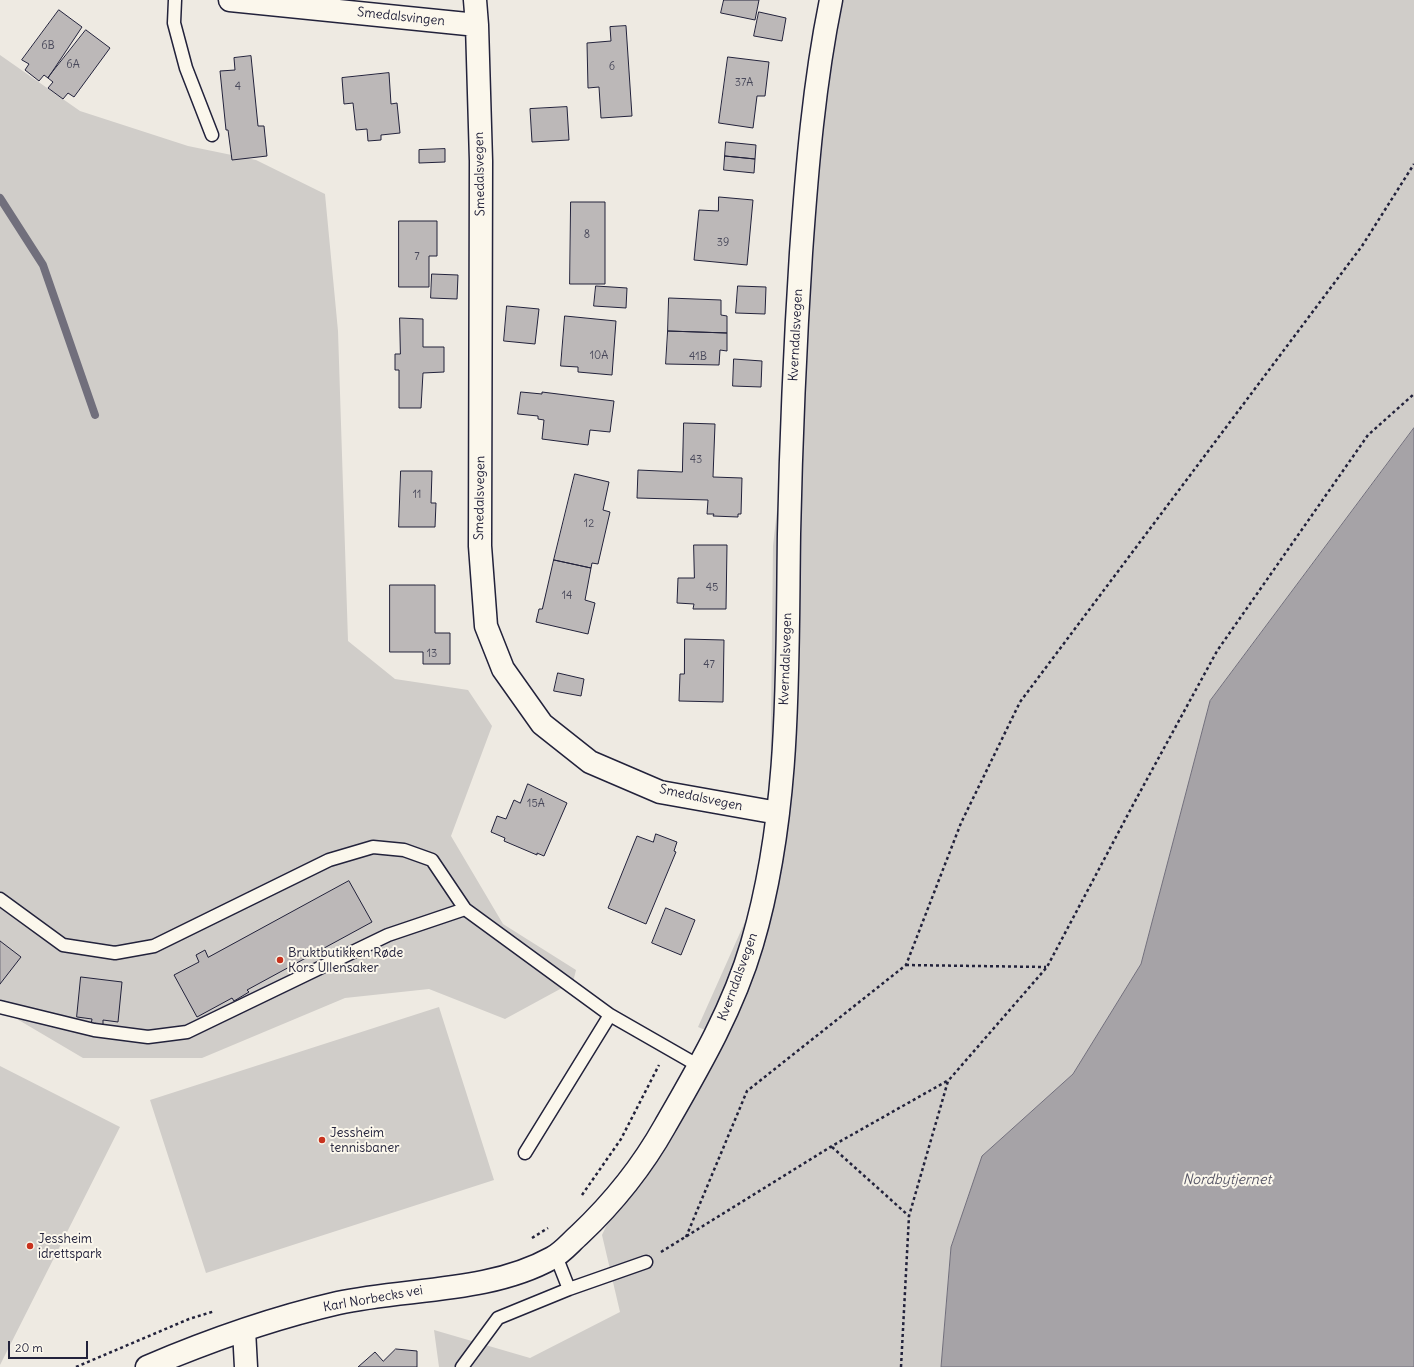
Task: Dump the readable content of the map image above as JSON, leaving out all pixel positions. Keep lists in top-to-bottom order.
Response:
{
  "streets": {
    "street": [
      "Smedalsvingen",
      "Smedalsvegen",
      "Kverndalsvegen",
      "Karl Norbecks vei"
    ]
  },
  "crossings": [
    ["Smedalsvingen", "Smedalsvegen"],
    ["Smedalsvegen", "Kverndalsvegen"],
    ["Kverndalsvegen", "Karl Norbecks vei"]
  ],
  "water": ["Nordbytjernet"],
  "places": ["Bruktbutikken Røde Kors Ullensaker", "Jessheim tennisbaner", "Jessheim idrettspark"],
  "house_numbers": [
    "6B",
    "6A",
    "6",
    "37A",
    "4",
    "8",
    "39",
    "7",
    "10A",
    "41B",
    "43",
    "11",
    "12",
    "45",
    "14",
    "13",
    "47",
    "15A"
  ],
  "scale_bar": "20 m"
}
